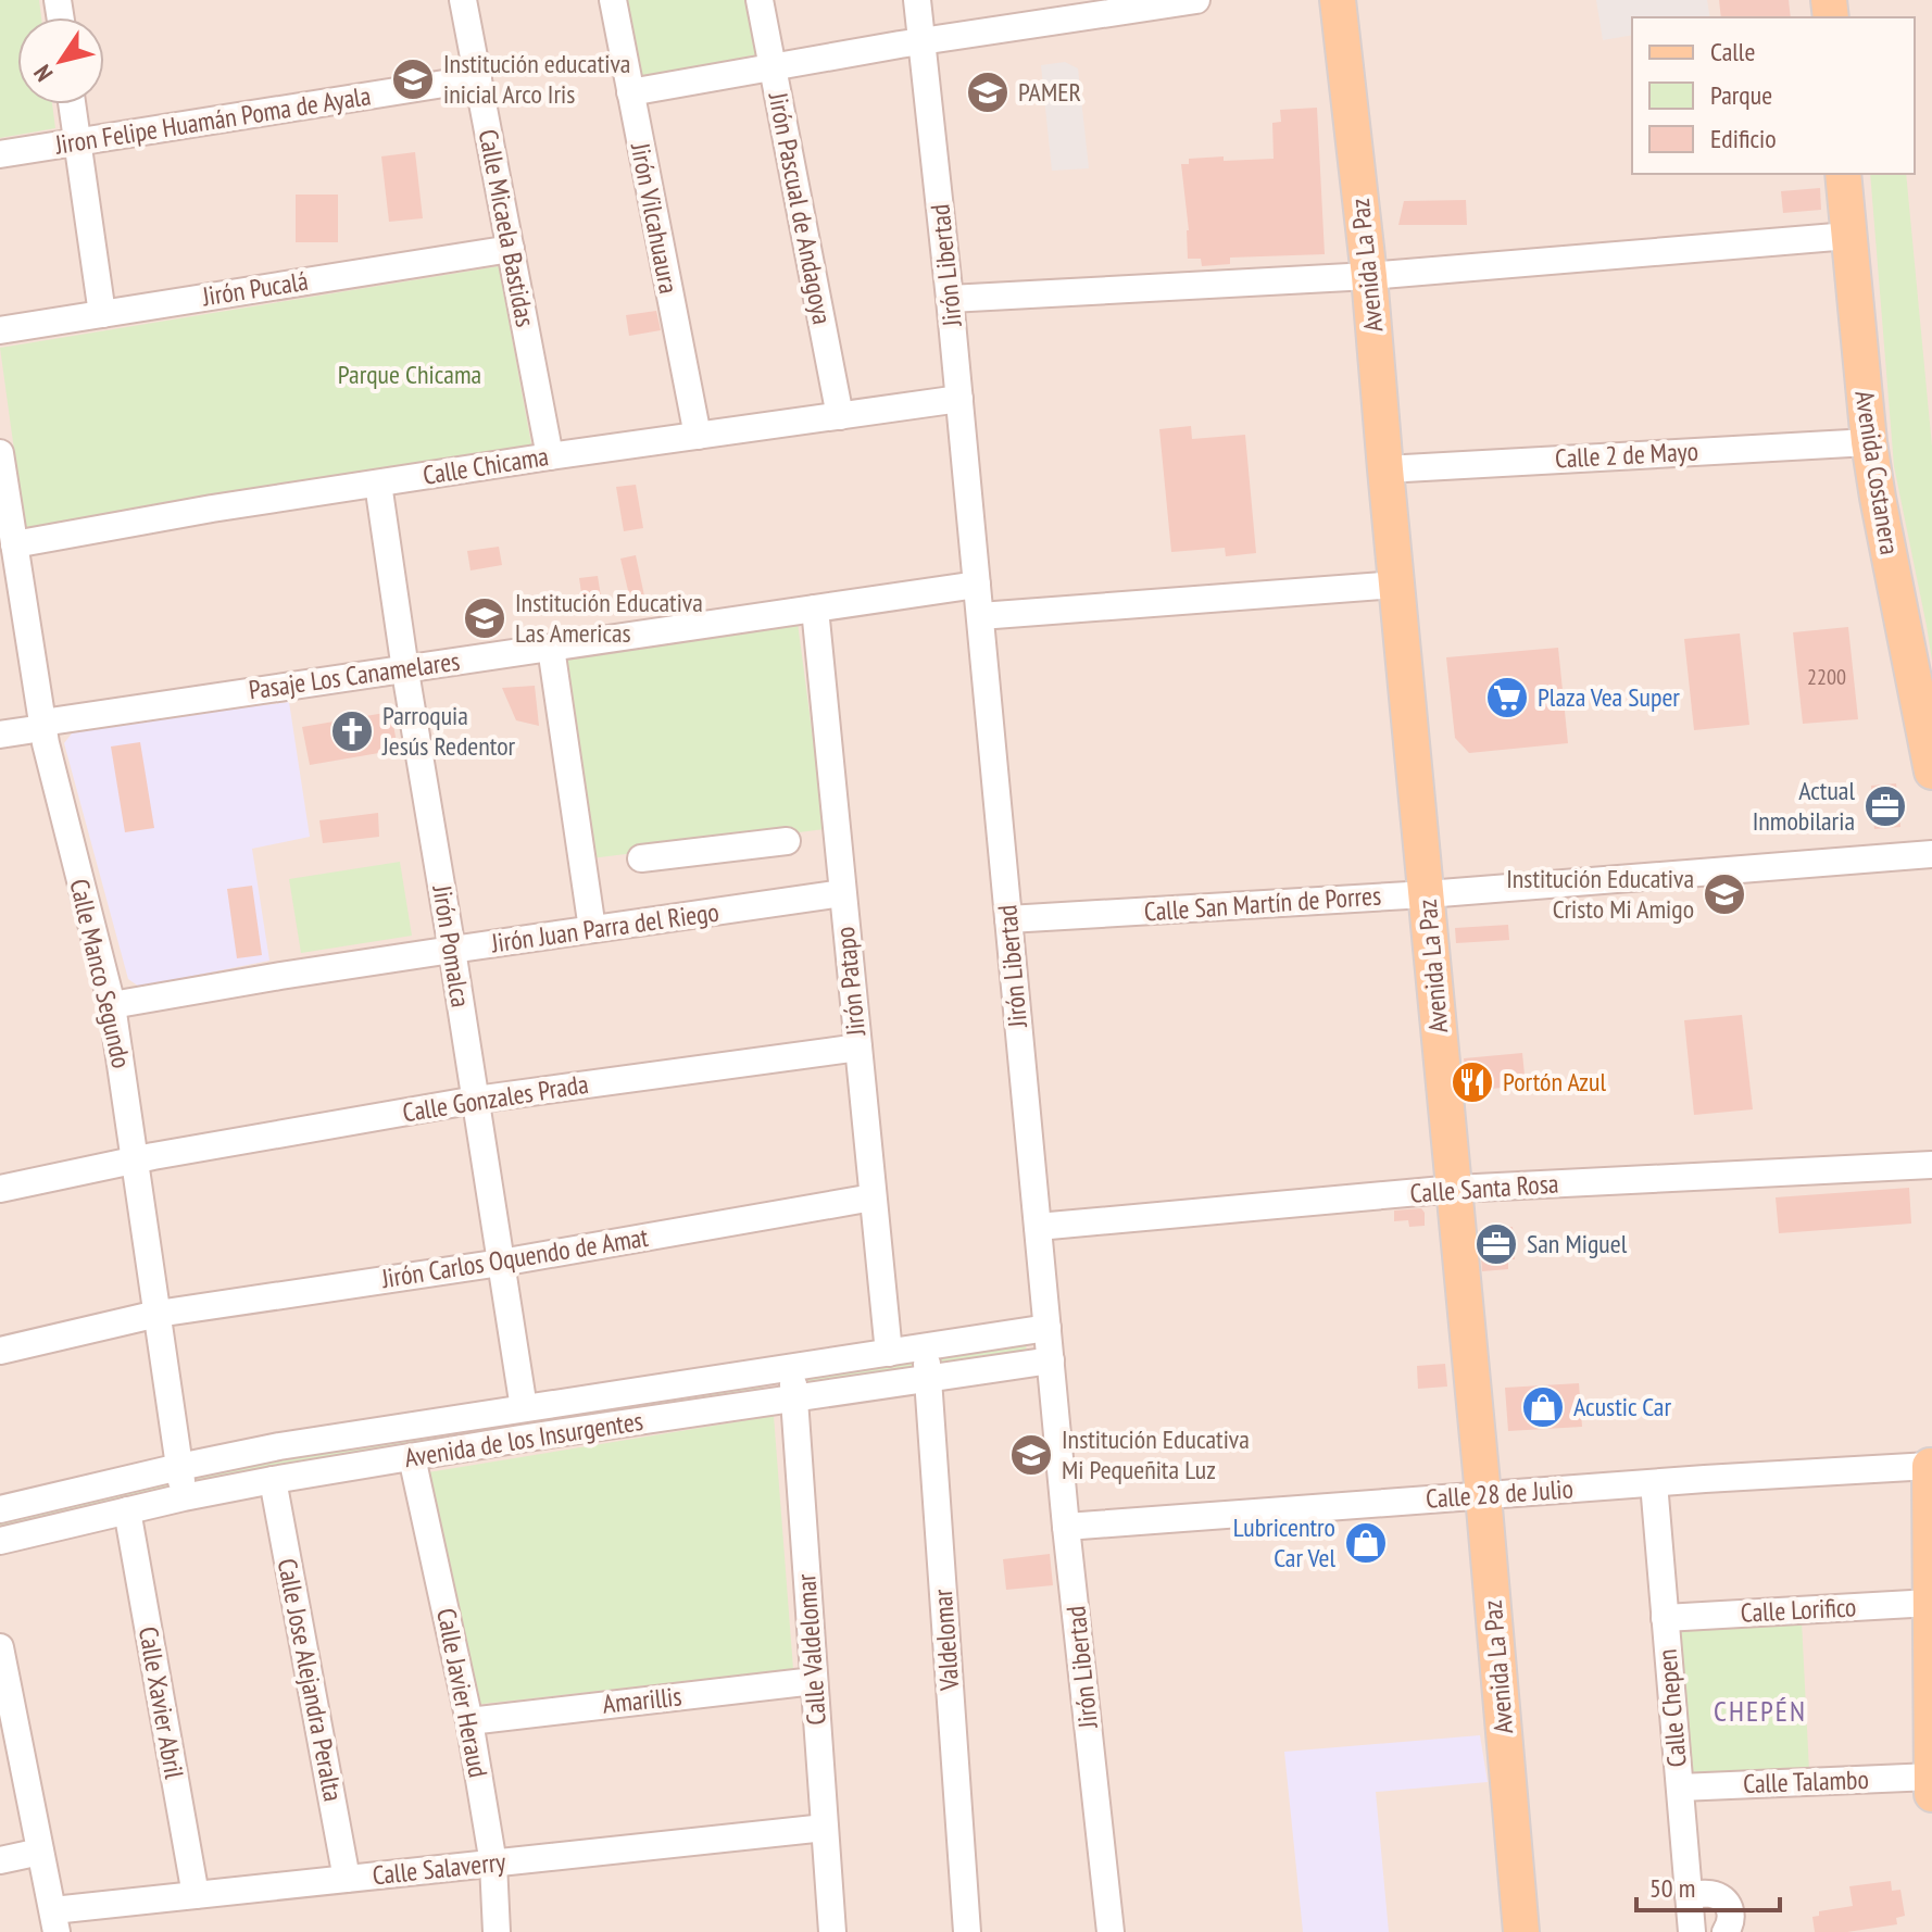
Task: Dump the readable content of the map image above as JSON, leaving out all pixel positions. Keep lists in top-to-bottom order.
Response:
{
  "streets": {
    "main road": ["Avenida La Paz", "Avenida Costanera"],
    "street": [
      "Jiron Felipe Huamán Poma de Ayala",
      "Jirón Pascual de Andagoya",
      "Jirón Vilcahuaura",
      "Calle Micaela Bastidas",
      "Jirón Libertad",
      "Jirón Pucalá",
      "Calle 2 de Mayo",
      "Calle Chicama",
      "Pasaje Los Canamelares",
      "Calle San Martín de Porres",
      "Jirón Juan Parra del Riego",
      "Jirón Pomalca",
      "Calle Manco Segundo",
      "Jirón Patapo",
      "Calle Gonzales Prada",
      "Calle Santa Rosa",
      "Jirón Carlos Oquendo de Amat",
      "Avenida de los Insurgentes",
      "Calle 28 de Julio",
      "Calle Lorifico",
      "Valdelomar",
      "Calle Valdelomar",
      "Calle Jose Alejandra Peralta",
      "Calle Javier Heraud",
      "Amarillis",
      "Calle Xavier Abril",
      "Calle Chepen",
      "Calle Talambo",
      "Calle Salaverry"
    ]
  },
  "crossings": [
    ["Jiron Felipe Huamán Poma de Ayala", "Calle Micaela Bastidas"],
    ["Jirón Pascual de Andagoya", "Calle Chicama"],
    ["Jirón Vilcahuaura", "Calle Chicama"],
    ["Calle Micaela Bastidas", "Jirón Pucalá"],
    ["Calle Micaela Bastidas", "Calle Chicama"],
    ["Jirón Libertad", "Calle Chicama"],
    ["Jirón Libertad", "Pasaje Los Canamelares"],
    ["Jirón Libertad", "Calle San Martín de Porres"],
    ["Jirón Libertad", "Calle Santa Rosa"],
    ["Jirón Libertad", "Avenida de los Insurgentes"],
    ["Jirón Libertad", "Calle 28 de Julio"],
    ["Avenida La Paz", "Calle 2 de Mayo"],
    ["Avenida La Paz", "Calle San Martín de Porres"],
    ["Avenida La Paz", "Calle Santa Rosa"],
    ["Avenida La Paz", "Calle 28 de Julio"],
    ["Calle 2 de Mayo", "Avenida Costanera"],
    ["Calle Chicama", "Jirón Pomalca"],
    ["Calle Chicama", "Calle Manco Segundo"],
    ["Pasaje Los Canamelares", "Jirón Pomalca"],
    ["Pasaje Los Canamelares", "Calle Manco Segundo"],
    ["Pasaje Los Canamelares", "Jirón Patapo"],
    ["Jirón Juan Parra del Riego", "Jirón Pomalca"],
    ["Jirón Juan Parra del Riego", "Calle Manco Segundo"],
    ["Jirón Juan Parra del Riego", "Jirón Patapo"],
    ["Jirón Pomalca", "Calle Gonzales Prada"],
    ["Jirón Pomalca", "Jirón Carlos Oquendo de Amat"],
    ["Jirón Pomalca", "Avenida de los Insurgentes"],
    ["Calle Manco Segundo", "Calle Gonzales Prada"],
    ["Calle Manco Segundo", "Jirón Carlos Oquendo de Amat"],
    ["Calle Manco Segundo", "Avenida de los Insurgentes"],
    ["Jirón Patapo", "Calle Gonzales Prada"],
    ["Jirón Patapo", "Jirón Carlos Oquendo de Amat"],
    ["Jirón Patapo", "Avenida de los Insurgentes"],
    ["Avenida de los Insurgentes", "Valdelomar"],
    ["Avenida de los Insurgentes", "Calle Valdelomar"],
    ["Avenida de los Insurgentes", "Calle Jose Alejandra Peralta"],
    ["Avenida de los Insurgentes", "Calle Javier Heraud"],
    ["Avenida de los Insurgentes", "Calle Xavier Abril"],
    ["Calle 28 de Julio", "Calle Chepen"],
    ["Calle Lorifico", "Calle Chepen"],
    ["Calle Valdelomar", "Amarillis"],
    ["Calle Valdelomar", "Calle Salaverry"],
    ["Calle Jose Alejandra Peralta", "Calle Salaverry"],
    ["Calle Javier Heraud", "Amarillis"],
    ["Calle Javier Heraud", "Calle Salaverry"],
    ["Calle Xavier Abril", "Calle Salaverry"],
    ["Calle Chepen", "Calle Talambo"]
  ],
  "districts": ["CHEPÉN"],
  "parks": ["Parque Chicama"],
  "places": {
    "school or university": [
      "Institución educativa inicial Arco Iris",
      "PAMER",
      "Institución Educativa Las Americas",
      "Institución Educativa Cristo Mi Amigo",
      "Institución Educativa Mi Pequeñita Luz"
    ],
    "supermarket": ["Plaza Vea Super"],
    "church": ["Parroquia Jesús Redentor"],
    "office": ["Actual Inmobilaria", "San Miguel"],
    "restaurant": ["Portón Azul"],
    "shop": ["Acustic Car", "Lubricentro Car Vel"]
  },
  "house_numbers": ["2200"],
  "legend": ["Calle", "Parque", "Edificio"],
  "scale_bar": "50 m",
  "north": "bottom left"
}
